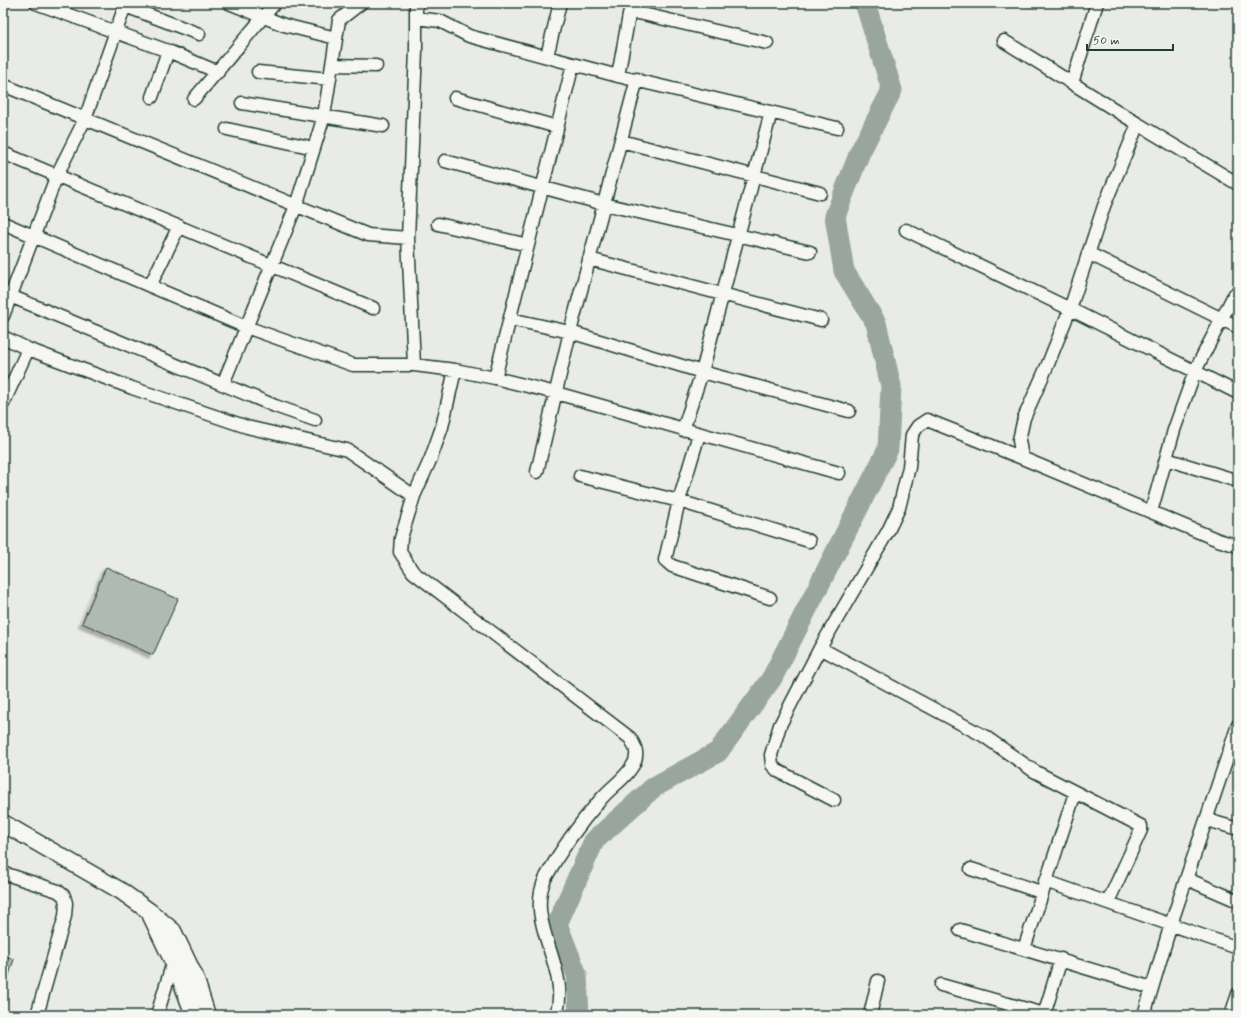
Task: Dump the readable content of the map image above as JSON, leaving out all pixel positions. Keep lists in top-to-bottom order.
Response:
{
  "scale_bar": "50 m"
}
